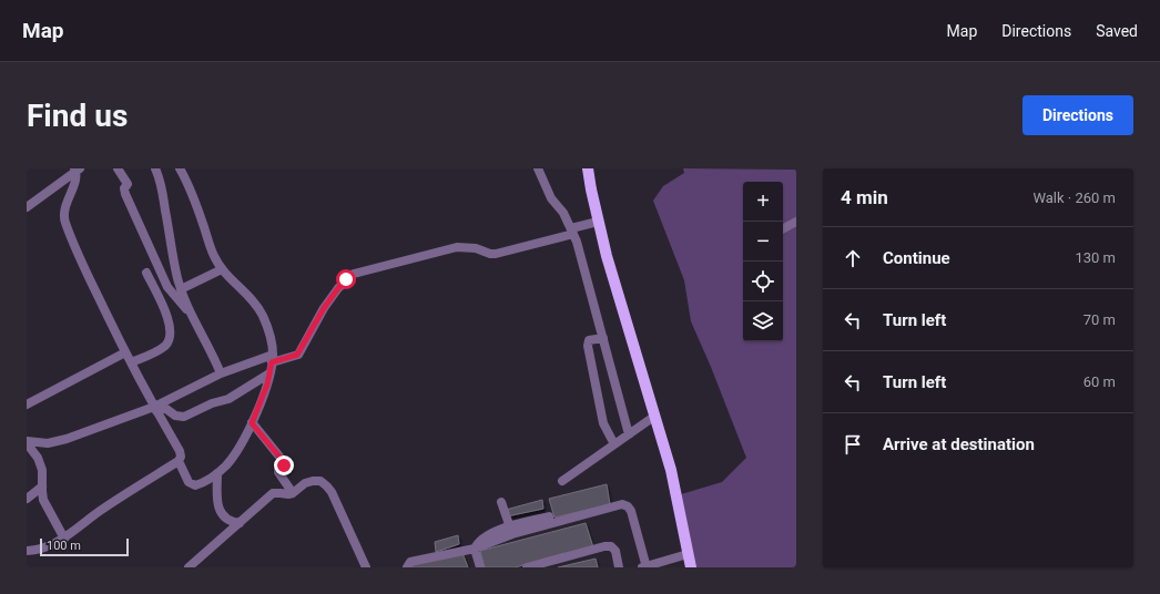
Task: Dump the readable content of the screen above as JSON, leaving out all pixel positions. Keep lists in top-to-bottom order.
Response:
{
  "scale_bar": "100 m",
  "page": {
    "header": "Map",
    "nav": ["Map", "Directions", "Saved"],
    "buttons": "Directions",
    "title": "Find us",
    "heading": ["4 min", "Walk · 260 m"],
    "map_buttons": ["+", "−"],
    "list": [
      ["Continue", "130 m"],
      ["Turn left", "70 m"],
      ["Turn left", "60 m"],
      "Arrive at destination"
    ],
    "scale": "100 m"
  }
}
